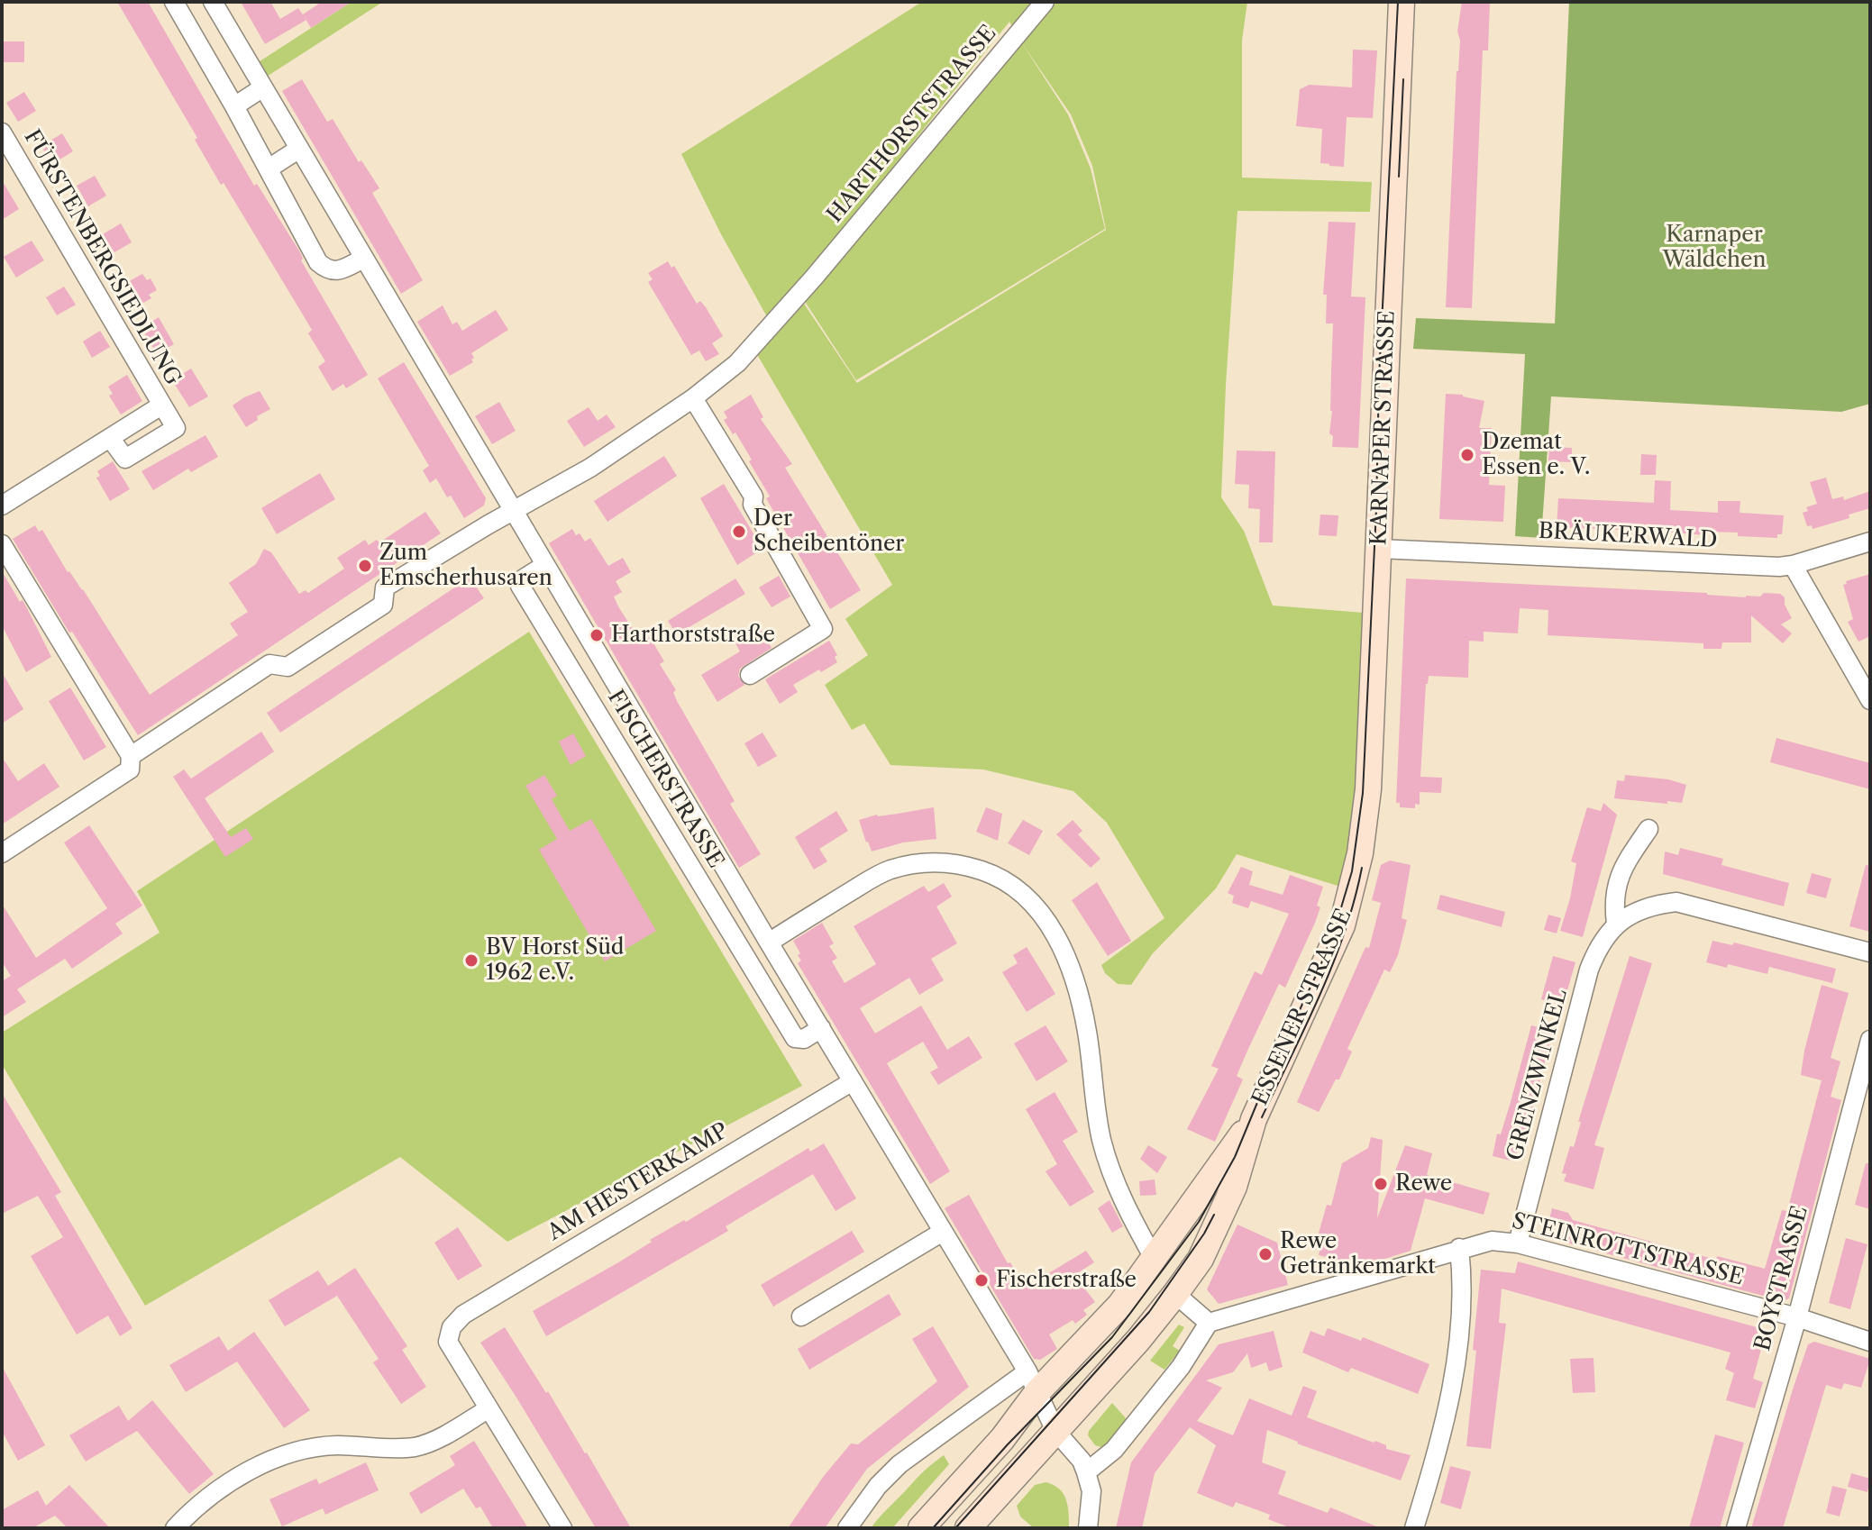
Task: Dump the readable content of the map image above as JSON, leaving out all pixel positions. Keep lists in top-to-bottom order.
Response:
{
  "streets": {
    "main road": ["KARNAPER STRASSE", "ESSENER STRASSE"],
    "street": [
      "HARTHORSTSTRASSE",
      "FÜRSTENBERGSIEDLUNG",
      "BRÄUKERWALD",
      "FISCHERSTRASSE",
      "GRENZWINKEL",
      "AM HESTERKAMP",
      "STEINROTTSTRASSE",
      "BOYSTRASSE"
    ]
  },
  "crossings": [
    ["HARTHORSTSTRASSE", "FISCHERSTRASSE"],
    ["KARNAPER STRASSE", "BRÄUKERWALD"],
    ["KARNAPER STRASSE", "ESSENER STRASSE"],
    ["FISCHERSTRASSE", "ESSENER STRASSE"],
    ["FISCHERSTRASSE", "AM HESTERKAMP"],
    ["GRENZWINKEL", "STEINROTTSTRASSE"],
    ["STEINROTTSTRASSE", "BOYSTRASSE"]
  ],
  "parks": ["Karnaper Wäldchen"],
  "places": [
    "Dzemat Essen e. V.",
    "Der Scheibentöner",
    "Zum Emscherhusaren",
    "Harthorststraße",
    "BV Horst Süd 1962 e.V.",
    "Rewe",
    "Rewe Getränkemarkt",
    "Fischerstraße"
  ]
}
